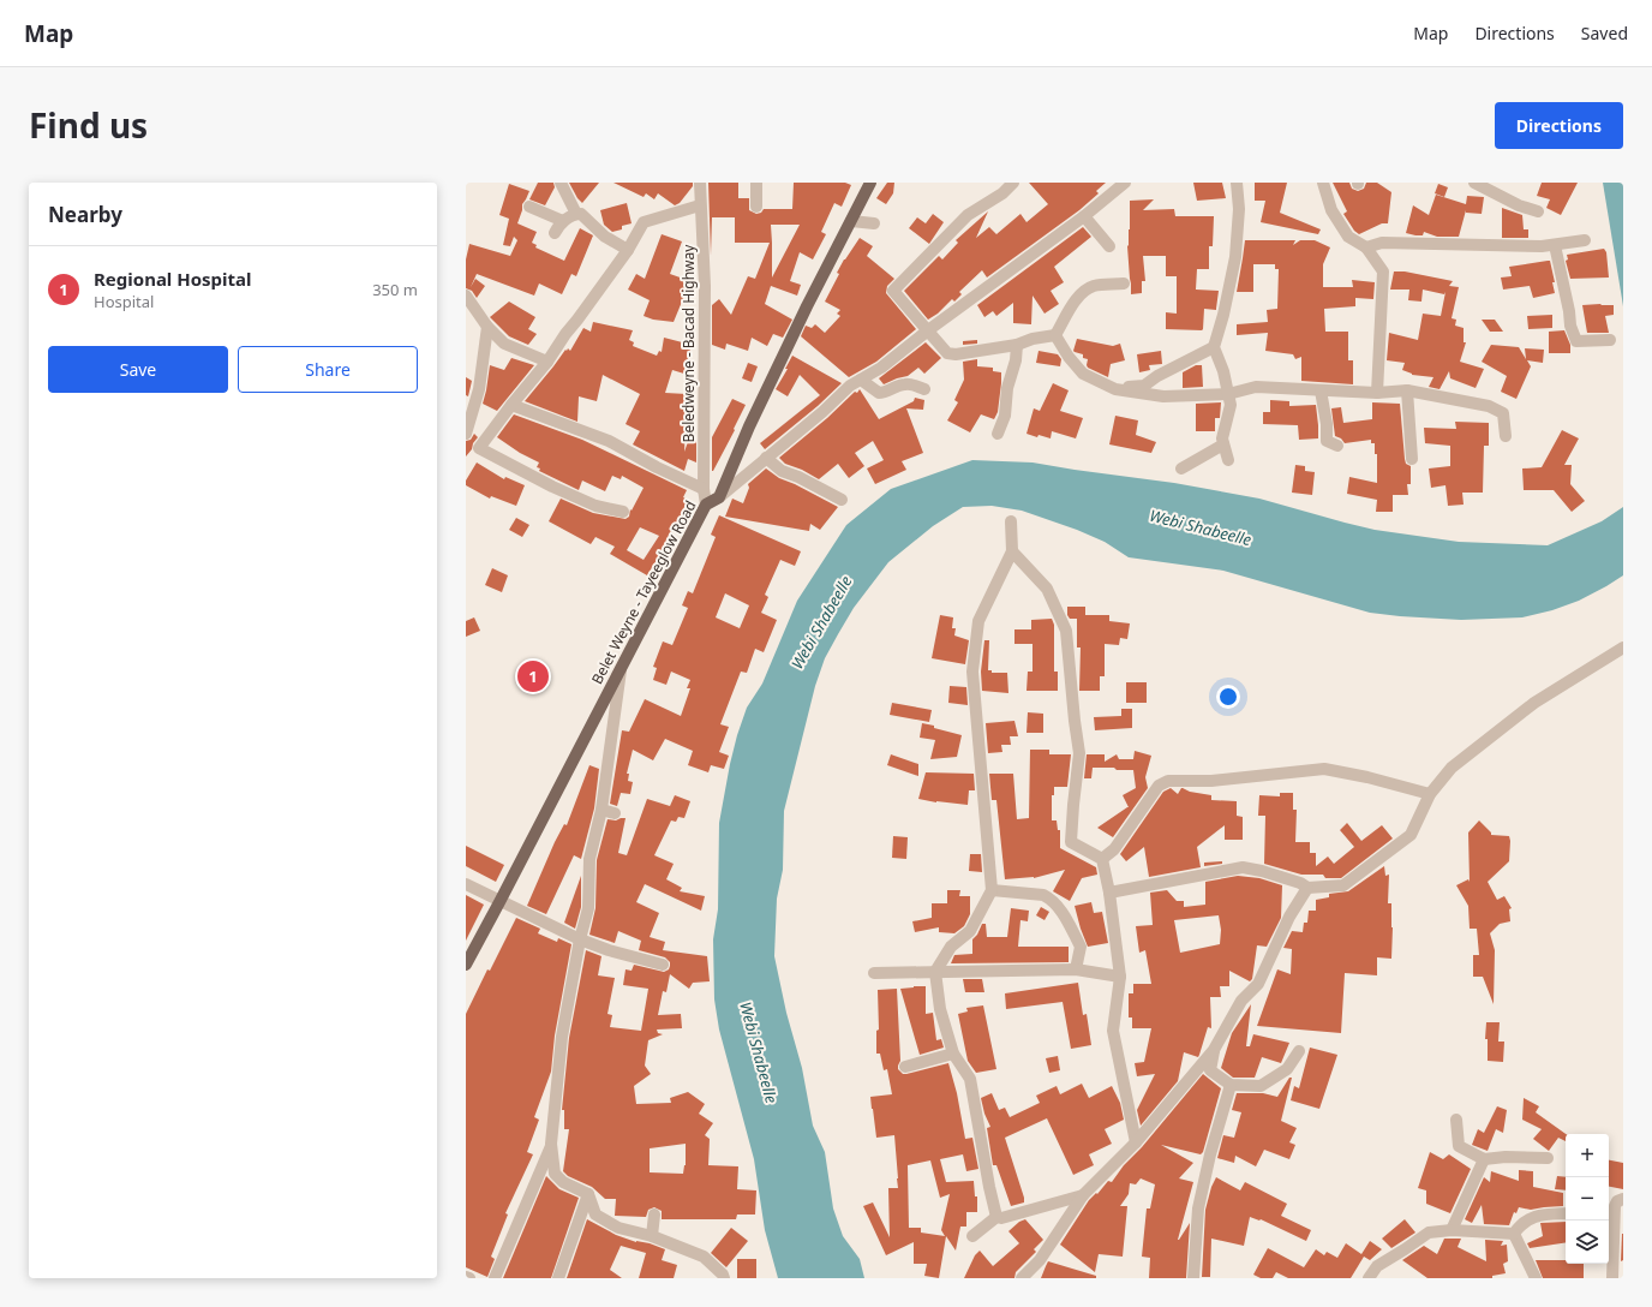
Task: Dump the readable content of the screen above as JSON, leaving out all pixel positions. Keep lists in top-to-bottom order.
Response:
{
  "streets": {
    "main road": ["Belet Weyne - Tayeeglow Road"],
    "street": ["Beledweyne - Bacad Highway"]
  },
  "crossings": [
    ["Beledweyne - Bacad Highway", "Belet Weyne - Tayeeglow Road"]
  ],
  "water": ["Webi Shabeelle"],
  "page": {
    "header": "Map",
    "nav": ["Map", "Directions", "Saved"],
    "title": "Find us",
    "buttons": [
      "Directions",
      ["Save", "Share"]
    ],
    "heading": "Nearby",
    "list": [
      {
        "mark": "1",
        "name": "Regional Hospital",
        "note": "Hospital",
        "value": "350 m"
      }
    ],
    "pins": "1",
    "map_buttons": ["+", "−"]
  }
}
